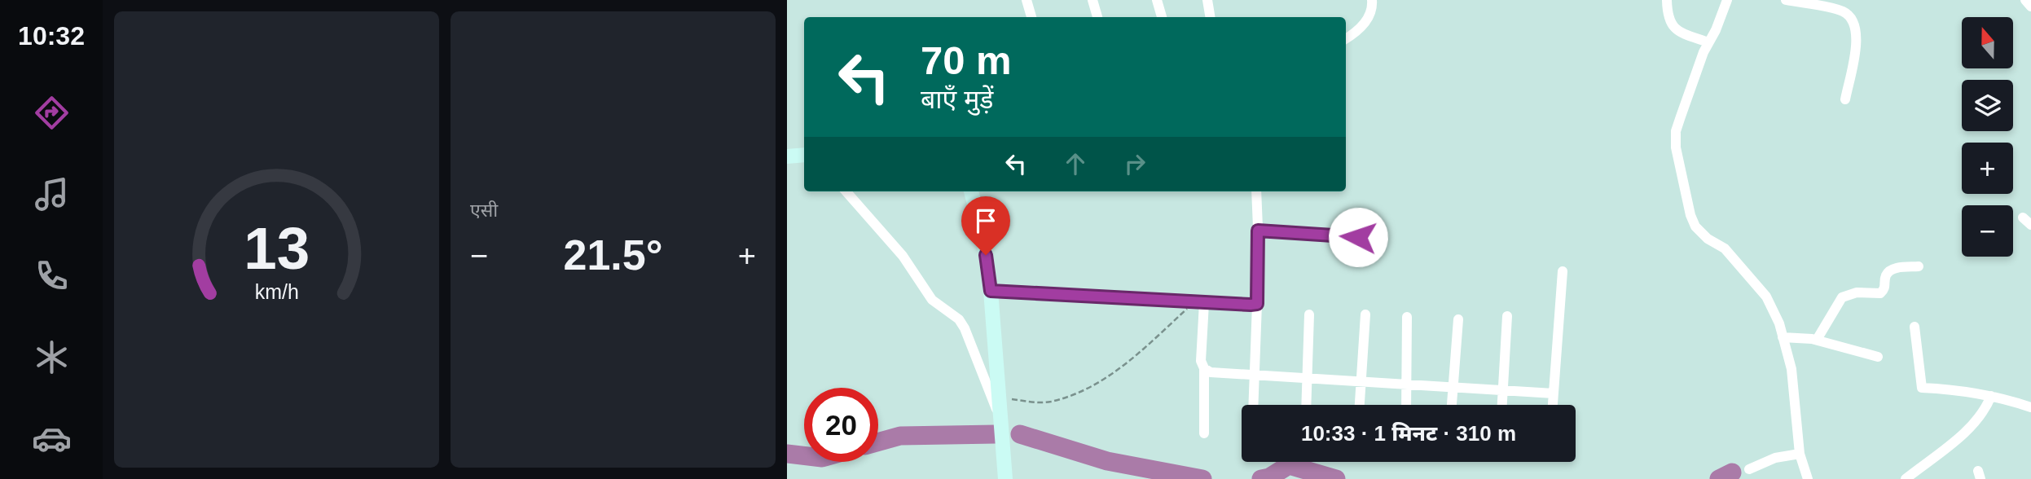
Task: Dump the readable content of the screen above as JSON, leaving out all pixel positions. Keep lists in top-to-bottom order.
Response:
{
  "north": "top",
  "page": {
    "tabs": "10:32",
    "tile": "एसी",
    "map_buttons": ["+", "−"],
    "turn": ["70 m", "बाएँ मुड़ें"],
    "heat": ["−", "21.5°", "+"],
    "limit": "20",
    "trip": "10:33 · 1 मिनट · 310 m",
    "gauge": ["13", "km/h"]
  }
}
